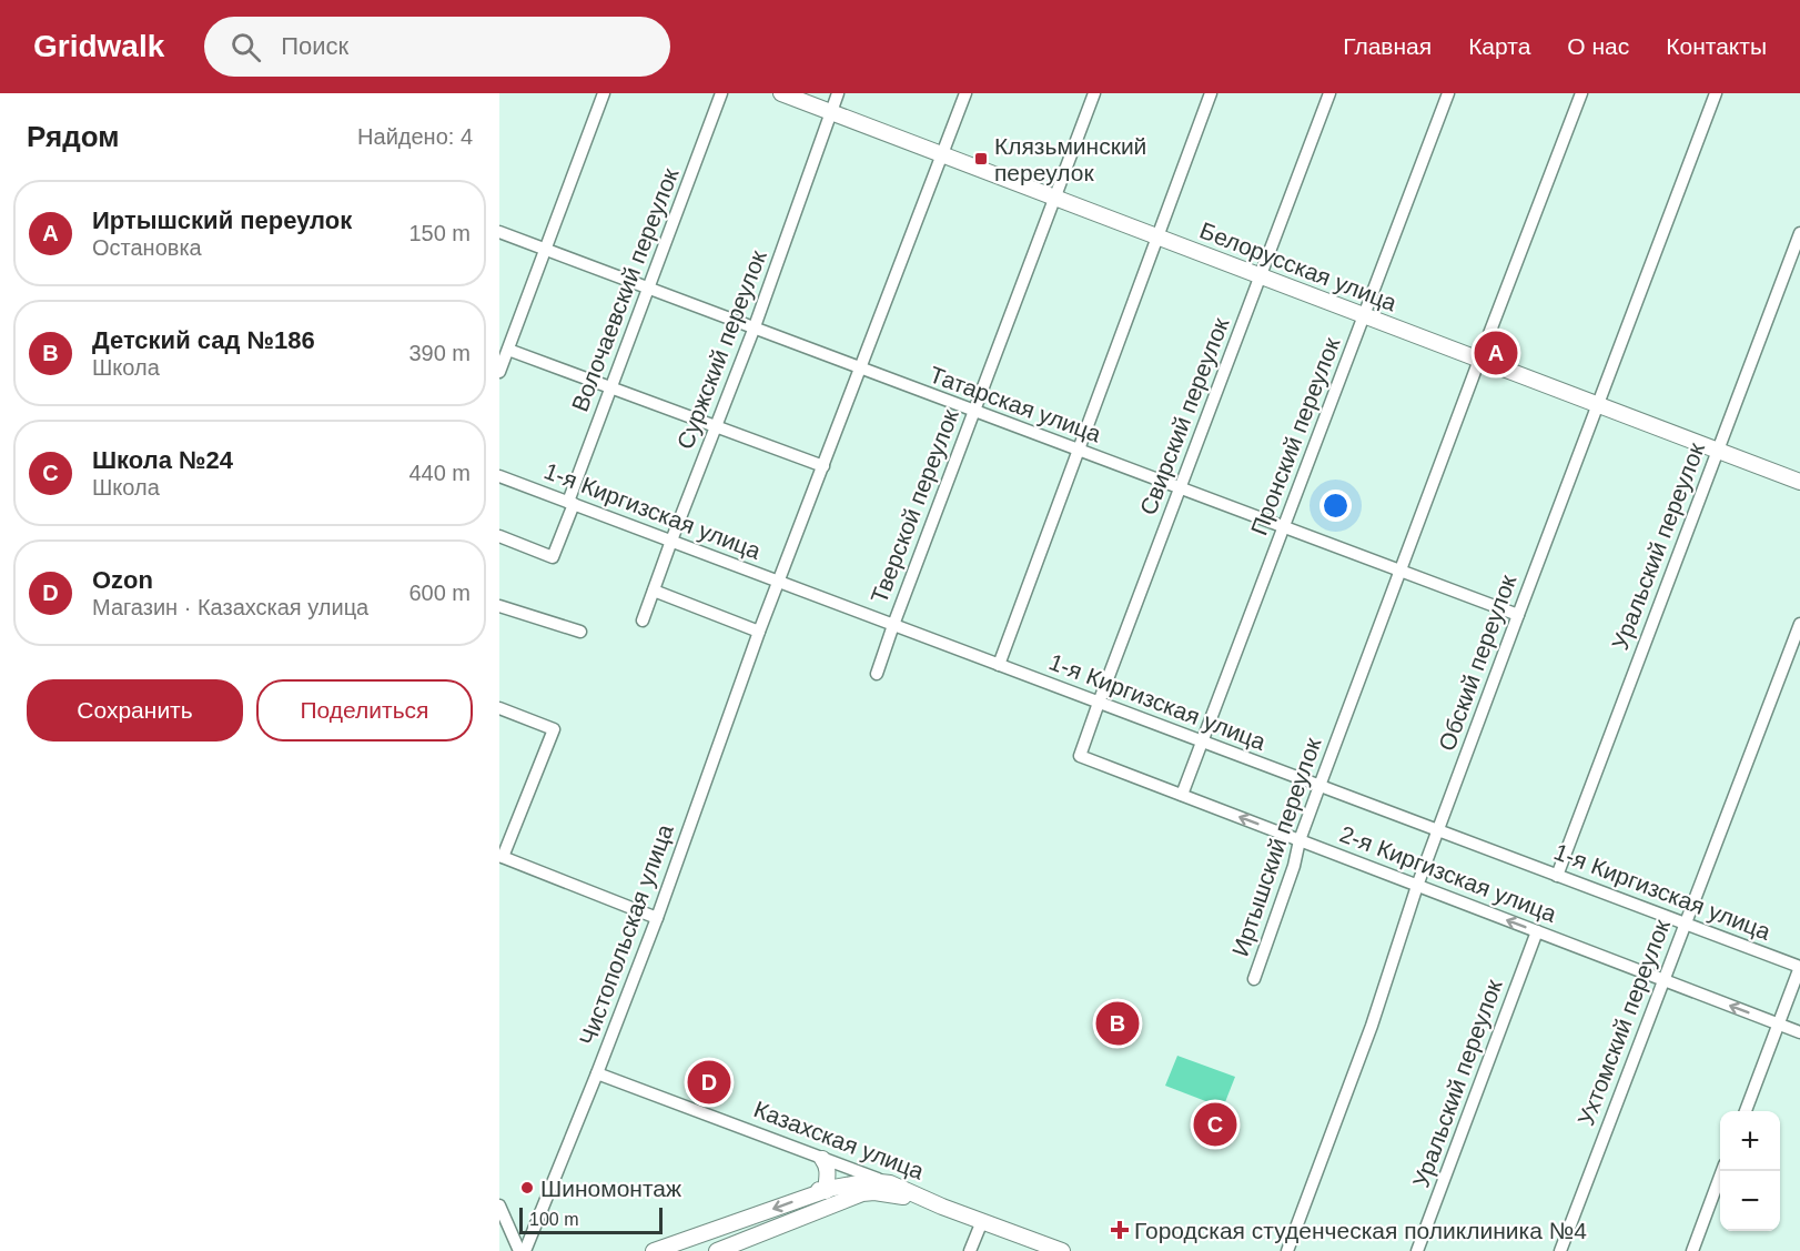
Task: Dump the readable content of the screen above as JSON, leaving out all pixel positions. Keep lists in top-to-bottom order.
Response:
{
  "streets": {
    "main road": ["Белорусская улица", "Казахская улица"],
    "street": [
      "Волочаевский переулок",
      "Суржский переулок",
      "Татарская улица",
      "Свирский переулок",
      "Пронский переулок",
      "Тверской переулок",
      "1-я Киргизская улица",
      "Уральский переулок",
      "Обский переулок",
      "Иртышский переулок",
      "2-я Киргизская улица",
      "Чистопольская улица",
      "Ухтомский переулок"
    ]
  },
  "crossings": [
    ["Белорусская улица", "Суржский переулок"],
    ["Белорусская улица", "Свирский переулок"],
    ["Белорусская улица", "Пронский переулок"],
    ["Белорусская улица", "Тверской переулок"],
    ["Белорусская улица", "Уральский переулок"],
    ["Белорусская улица", "Обский переулок"],
    ["Белорусская улица", "Иртышский переулок"],
    ["Волочаевский переулок", "Татарская улица"],
    ["Волочаевский переулок", "1-я Киргизская улица"],
    ["Суржский переулок", "Татарская улица"],
    ["Суржский переулок", "1-я Киргизская улица"],
    ["Татарская улица", "Свирский переулок"],
    ["Татарская улица", "Пронский переулок"],
    ["Татарская улица", "Тверской переулок"],
    ["Татарская улица", "Обский переулок"],
    ["Татарская улица", "Иртышский переулок"],
    ["Свирский переулок", "1-я Киргизская улица"],
    ["Свирский переулок", "2-я Киргизская улица"],
    ["Пронский переулок", "1-я Киргизская улица"],
    ["Пронский переулок", "2-я Киргизская улица"],
    ["Тверской переулок", "1-я Киргизская улица"],
    ["1-я Киргизская улица", "Уральский переулок"],
    ["1-я Киргизская улица", "Обский переулок"],
    ["1-я Киргизская улица", "Иртышский переулок"],
    ["1-я Киргизская улица", "Ухтомский переулок"],
    ["Уральский переулок", "2-я Киргизская улица"],
    ["Обский переулок", "2-я Киргизская улица"],
    ["Иртышский переулок", "2-я Киргизская улица"],
    ["2-я Киргизская улица", "Ухтомский переулок"],
    ["Чистопольская улица", "Казахская улица"]
  ],
  "one_way": ["2-я Киргизская улица"],
  "places": {
    "transit": ["Клязьминский переулок"],
    "other": ["Шиномонтаж"],
    "health": ["Городская студенческая поликлиника №4"]
  },
  "scale_bar": "100 m",
  "page": {
    "header": "Gridwalk",
    "search": "Поиск",
    "nav": [
      "Главная",
      "Карта",
      "О нас",
      "Контакты"
    ],
    "heading": ["Рядом", "Найдено: 4"],
    "list": [
      {
        "mark": "A",
        "name": "Иртышский переулок",
        "note": "Остановка",
        "value": "150 m"
      },
      {
        "mark": "B",
        "name": "Детский сад №186",
        "note": "Школа",
        "value": "390 m"
      },
      {
        "mark": "C",
        "name": "Школа №24",
        "note": "Школа",
        "value": "440 m"
      },
      {
        "mark": "D",
        "name": "Ozon",
        "note": "Магазин · Казахская улица",
        "value": "600 m"
      }
    ],
    "pins": [
      "A",
      "B",
      "D",
      "C"
    ],
    "buttons": ["Сохранить", "Поделиться"],
    "map_buttons": ["+", "−"],
    "scale": "100 m"
  }
}
